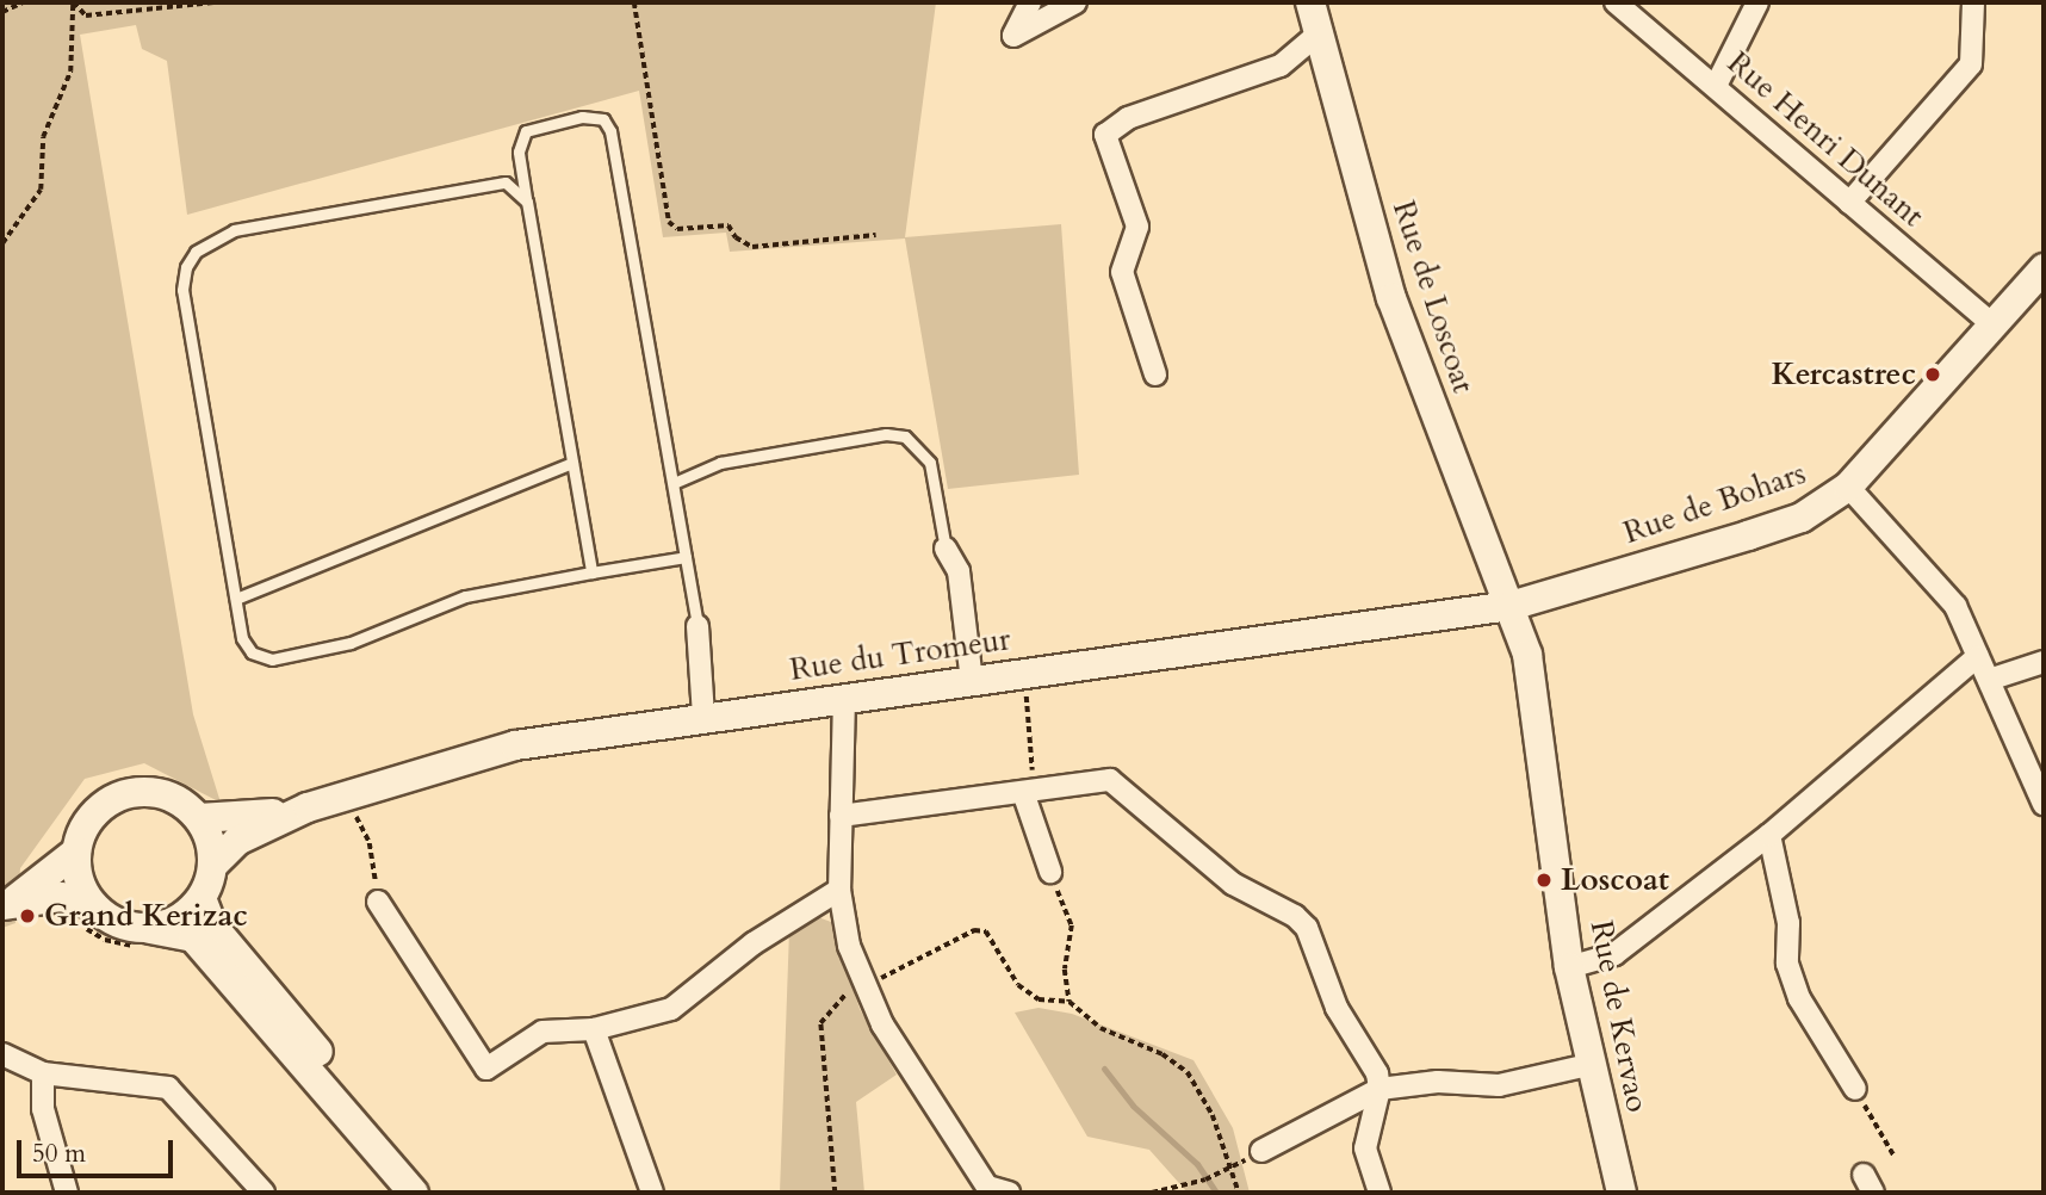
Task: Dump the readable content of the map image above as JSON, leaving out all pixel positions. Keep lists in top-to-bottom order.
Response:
{
  "streets": {
    "main road": [
      "Rue de Loscoat",
      "Rue de Bohars",
      "Rue du Tromeur",
      "Rue de Kervao"
    ],
    "street": ["Rue Henri Dunant"]
  },
  "crossings": [
    ["Rue Henri Dunant", "Rue de Bohars"],
    ["Rue de Loscoat", "Rue de Bohars"],
    ["Rue de Loscoat", "Rue du Tromeur"],
    ["Rue de Loscoat", "Rue de Kervao"],
    ["Rue de Bohars", "Rue du Tromeur"],
    ["Rue de Bohars", "Rue de Kervao"],
    ["Rue du Tromeur", "Rue de Kervao"]
  ],
  "places": ["Kercastrec", "Loscoat", "Grand Kerizac"],
  "scale_bar": "50 m"
}
